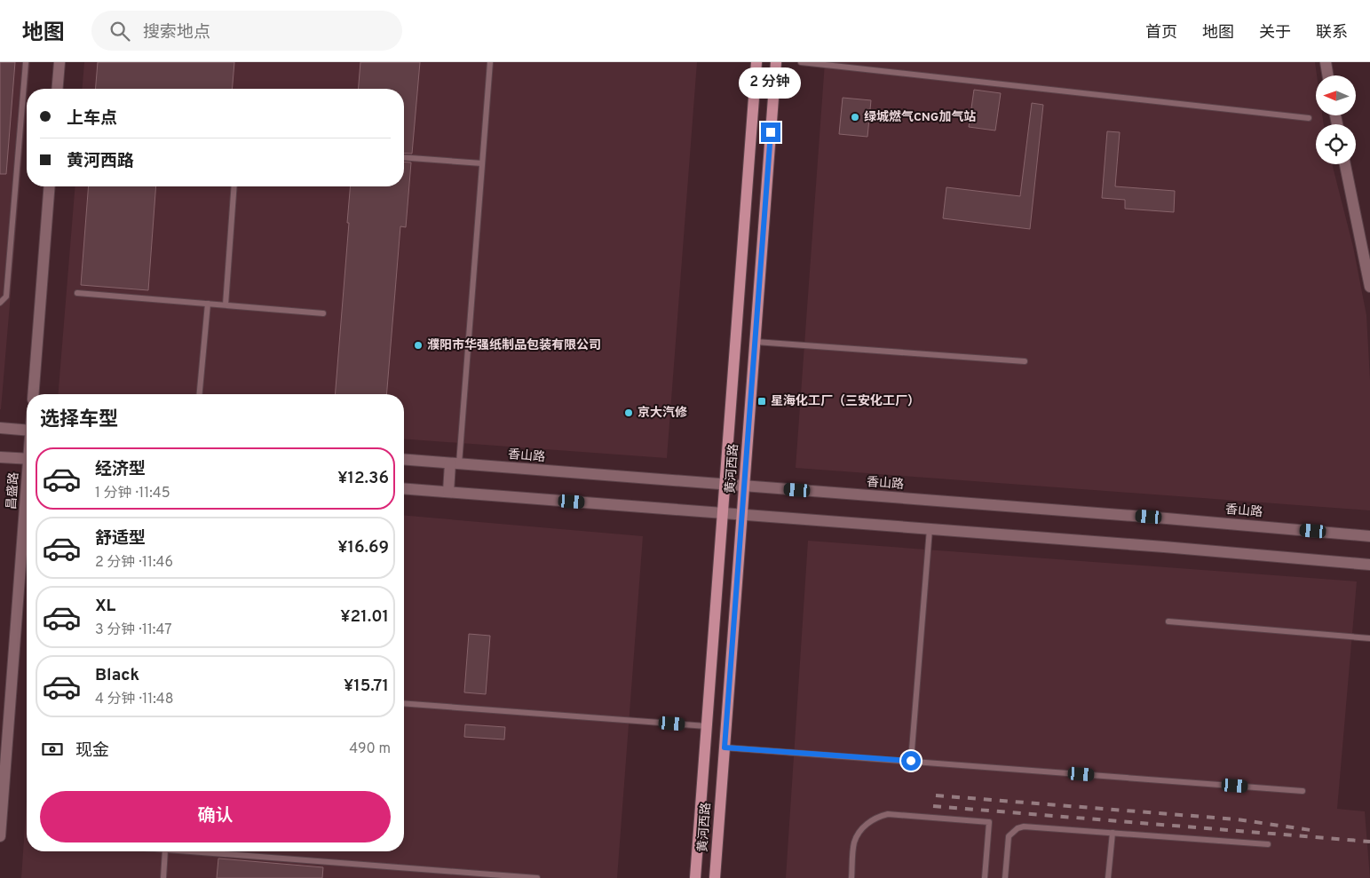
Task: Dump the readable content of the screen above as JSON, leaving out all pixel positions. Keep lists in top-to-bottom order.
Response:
{
  "streets": {
    "main road": ["黄河西路"],
    "street": ["香山路", "昌盛路"]
  },
  "crossings": [
    ["香山路", "黄河西路"]
  ],
  "places": {
    "other": ["绿城燃气CNG加气站", "濮阳市华强纸制品包装有限公司", "京大汽修"],
    "transit": ["星海化工厂（三安化工厂）"]
  },
  "north": "left",
  "page": {
    "header": "地图",
    "search": "搜索地点",
    "nav": [
      "首页",
      "地图",
      "关于",
      "联系"
    ],
    "bubble": "2 分钟",
    "banner": ["上车点", "黄河西路"],
    "heading": "选择车型",
    "list": [
      {
        "name": "经济型",
        "note": "1 分钟 · 11:45",
        "value": "¥12.36"
      },
      {
        "name": "舒适型",
        "note": "2 分钟 · 11:46",
        "value": "¥16.69"
      },
      {
        "name": "XL",
        "note": "3 分钟 · 11:47",
        "value": "¥21.01"
      },
      {
        "name": "Black",
        "note": "4 分钟 · 11:48",
        "value": "¥15.71"
      }
    ],
    "pay": ["现金", "490 m"],
    "buttons": "确认"
  }
}
